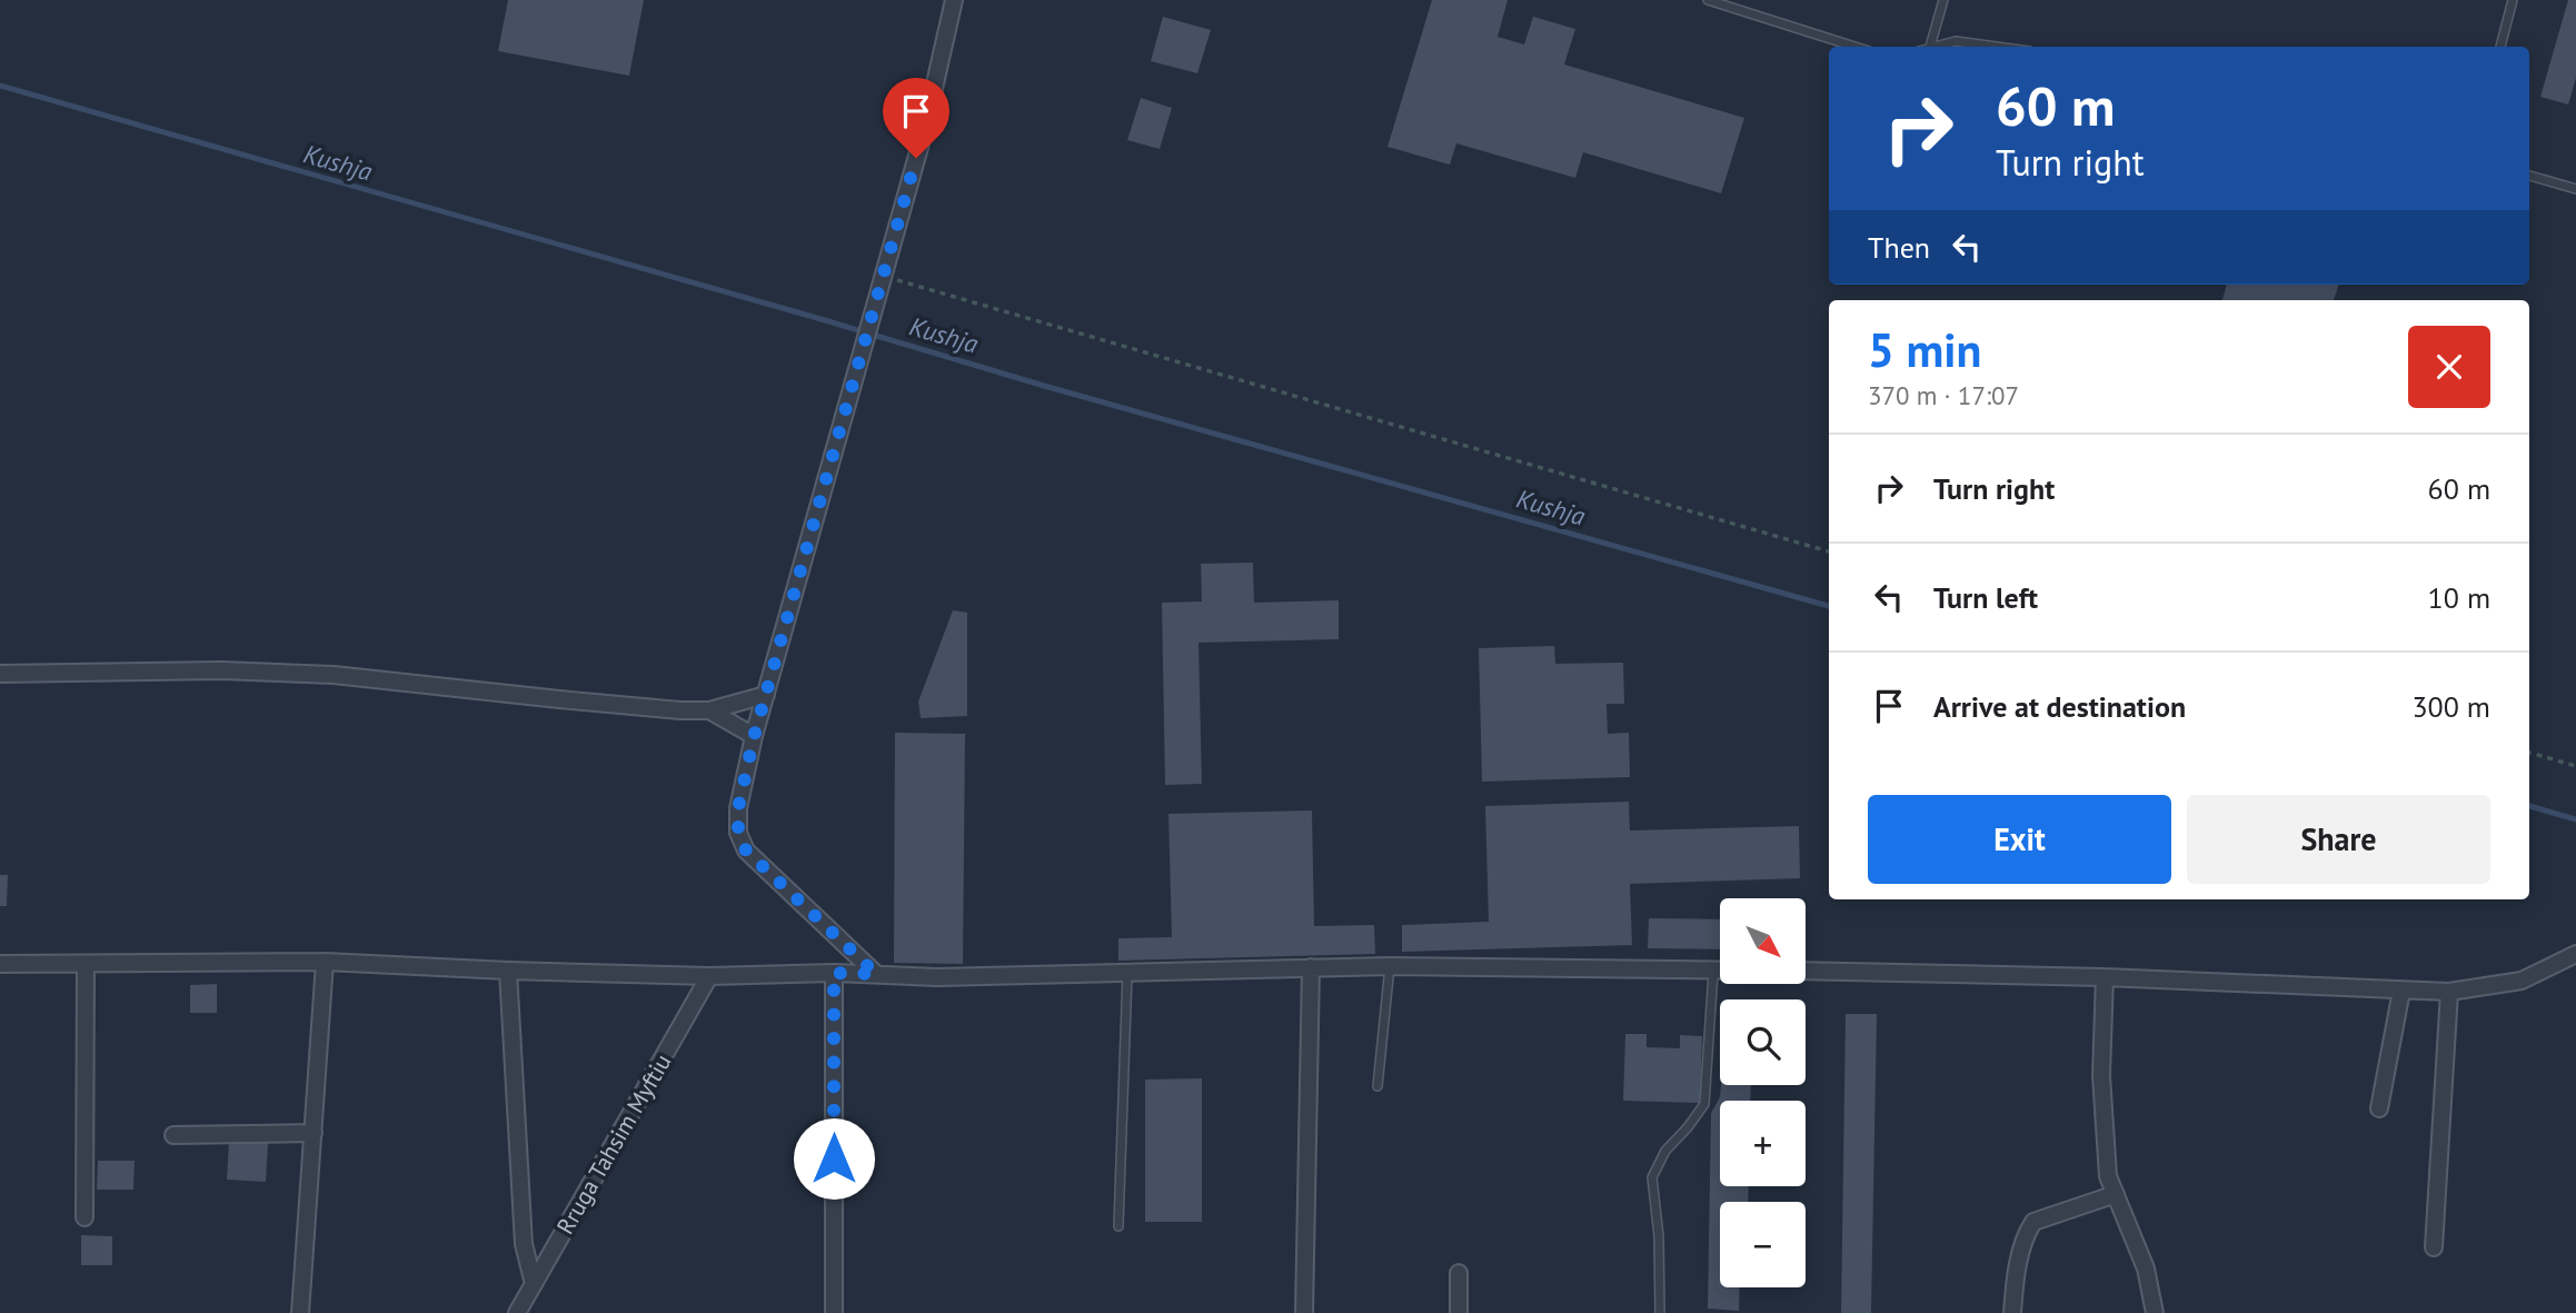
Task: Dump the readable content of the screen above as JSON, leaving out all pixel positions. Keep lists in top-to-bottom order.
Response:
{
  "streets": {
    "street": ["Rruga Tahsim Myftiu"]
  },
  "water": ["Kushja"],
  "north": "bottom right",
  "page": {
    "turn": ["60 m", "Turn right"],
    "then": "Then",
    "heading": ["5 min", "370 m · 17:07"],
    "list": [
      {
        "name": "Turn right",
        "value": "60 m"
      },
      {
        "name": "Turn left",
        "value": "10 m"
      },
      {
        "name": "Arrive at destination",
        "value": "300 m"
      }
    ],
    "buttons": ["Exit", "Share"],
    "map_buttons": ["+", "−"]
  }
}
